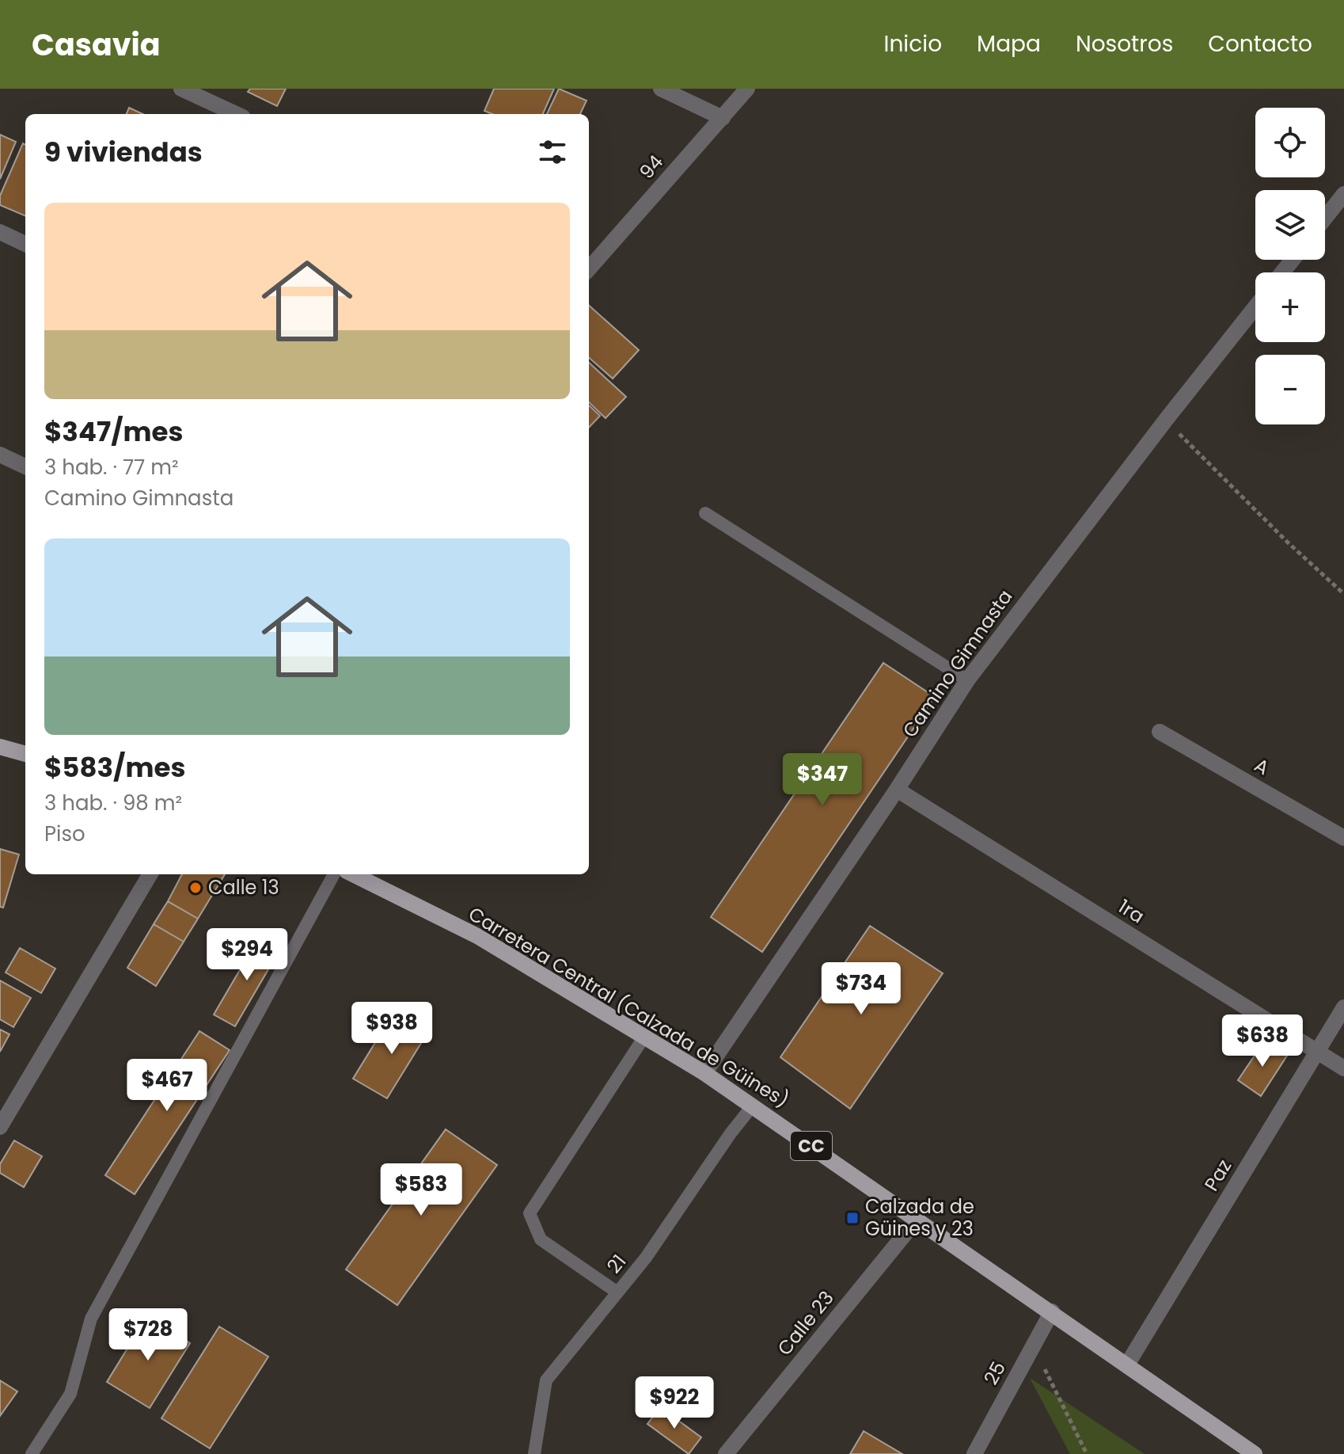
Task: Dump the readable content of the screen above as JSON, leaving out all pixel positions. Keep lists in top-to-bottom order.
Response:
{
  "streets": {
    "main road": ["Carretera Central (Calzada de Güines)", "CC"],
    "street": [
      "94",
      "Camino Gimnasta",
      "A",
      "1ra",
      "Paz",
      "Calle 23",
      "25"
    ],
    "lane": ["21"]
  },
  "crossings": [
    ["Camino Gimnasta", "1ra"],
    ["Camino Gimnasta", "Carretera Central (Calzada de Güines)"],
    ["1ra", "Paz"],
    ["Carretera Central (Calzada de Güines)", "Paz"],
    ["Carretera Central (Calzada de Güines)", "21"],
    ["Carretera Central (Calzada de Güines)", "Calle 23"],
    ["Carretera Central (Calzada de Güines)", "25"]
  ],
  "places": {
    "other": ["Calle 13"],
    "transit": ["Calzada de Güines y 23"]
  },
  "page": {
    "header": "Casavia",
    "nav": [
      "Inicio",
      "Mapa",
      "Nosotros",
      "Contacto"
    ],
    "map_buttons": ["+", "−"],
    "heading": "9 viviendas",
    "list": [
      {
        "name": "$347/mes",
        "note": "3 hab. · 77 m² · Camino Gimnasta"
      },
      {
        "name": "$583/mes",
        "note": "3 hab. · 98 m² · Piso"
      }
    ],
    "price": [
      "$347",
      "$294",
      "$734",
      "$938",
      "$638",
      "$467",
      "$583",
      "$728",
      "$922"
    ]
  }
}
